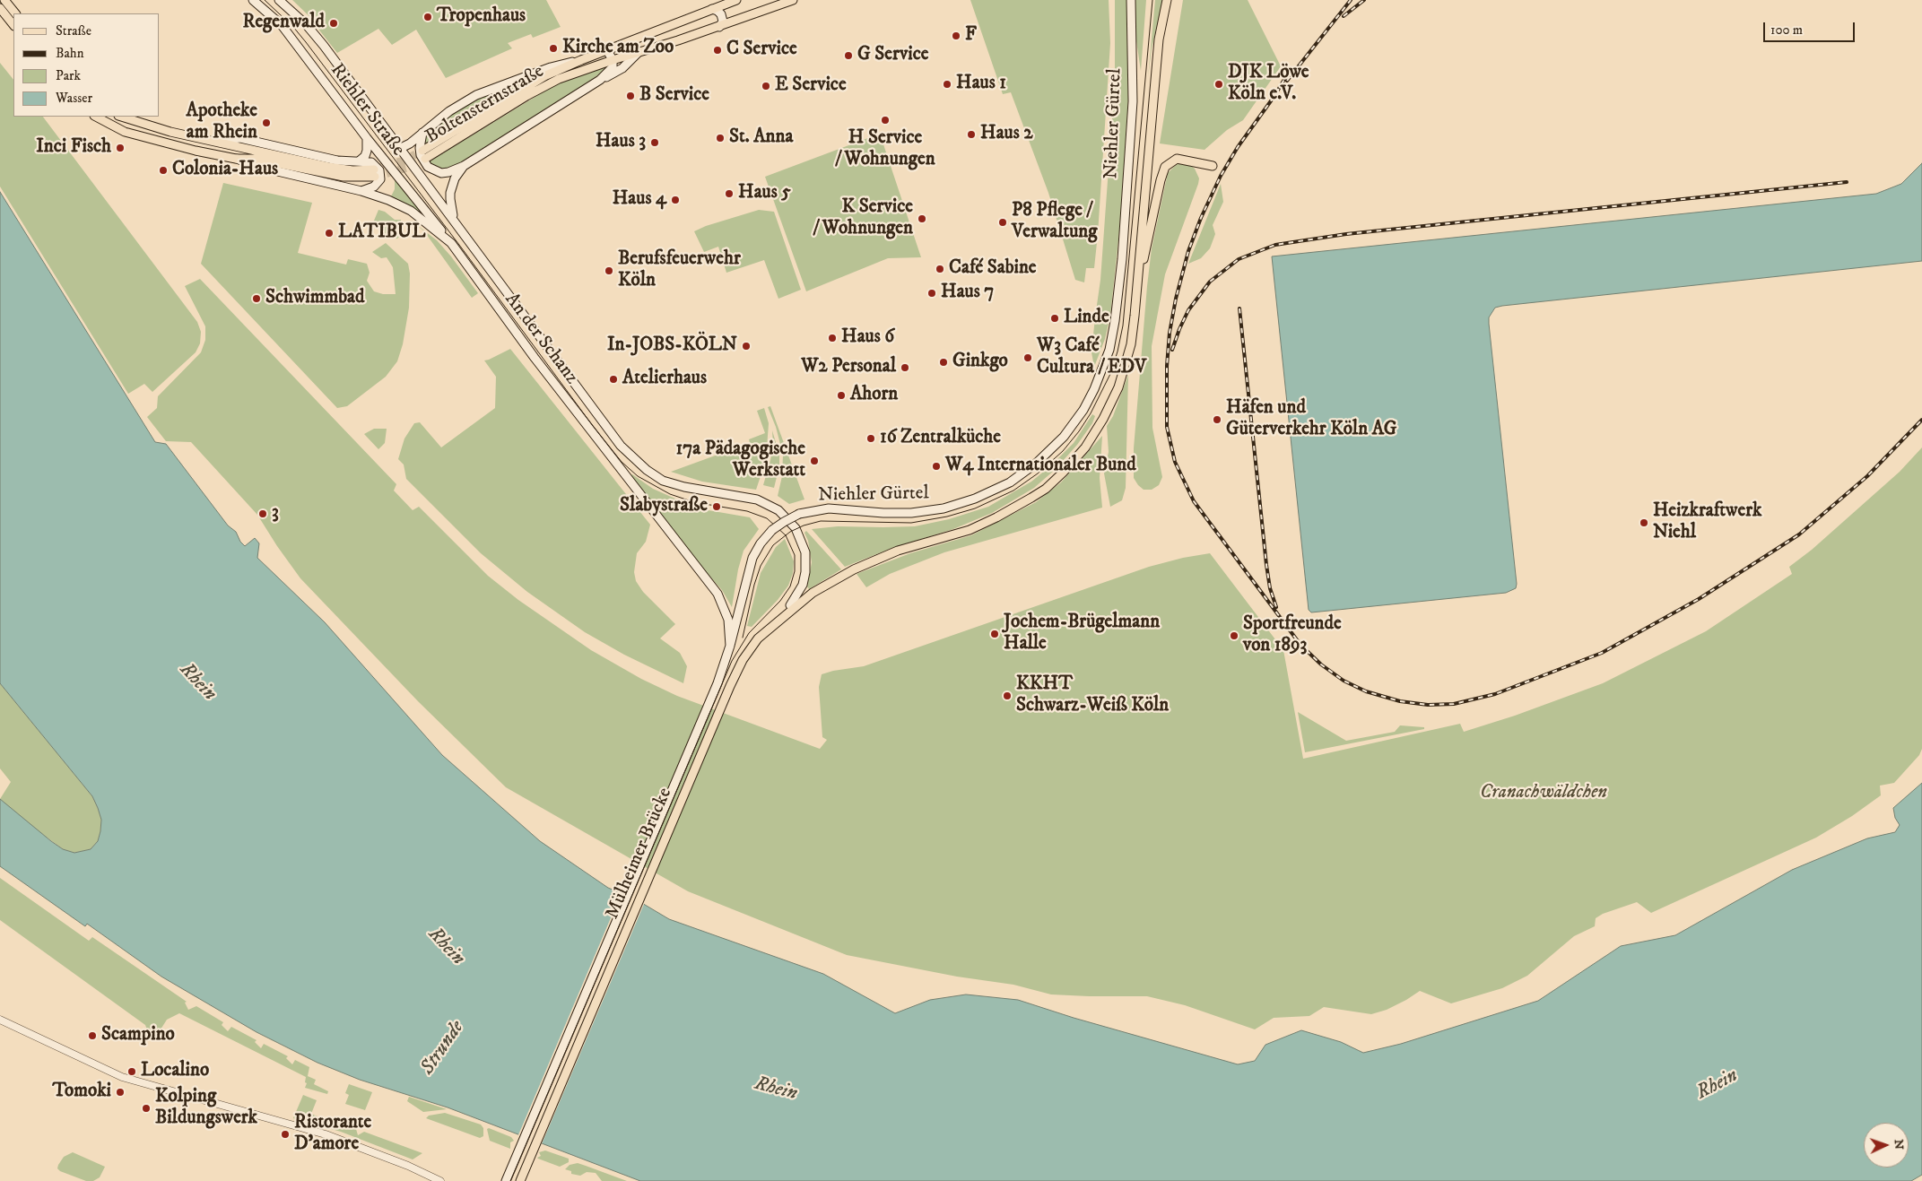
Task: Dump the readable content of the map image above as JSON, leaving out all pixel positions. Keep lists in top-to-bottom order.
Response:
{
  "streets": {
    "main road": [
      "Boltensternstraße",
      "Riehler Straße",
      "Niehler Gürtel",
      "An der Schanz",
      "Mülheimer Brücke"
    ]
  },
  "crossings": [
    ["Boltensternstraße", "Riehler Straße"],
    ["Riehler Straße", "An der Schanz"],
    ["Niehler Gürtel", "An der Schanz"],
    ["Niehler Gürtel", "Mülheimer Brücke"],
    ["An der Schanz", "Mülheimer Brücke"]
  ],
  "water": ["Rhein", "Strunde"],
  "parks": ["Cranachwäldchen"],
  "places": [
    "Tropenhaus",
    "Regenwald",
    "F",
    "Kirche am Zoo",
    "C Service",
    "G Service",
    "Haus 1",
    "DJK Löwe Köln e.V.",
    "E Service",
    "B Service",
    "H Service / Wohnungen",
    "Apotheke am Rhein",
    "Haus 2",
    "St. Anna",
    "Haus 3",
    "Inci Fisch",
    "Colonia-Haus",
    "Haus 5",
    "Haus 4",
    "K Service / Wohnungen",
    "P8 Pflege / Verwaltung",
    "LATIBUL",
    "Café Sabine",
    "Berufsfeuerwehr Köln",
    "Haus 7",
    "Schwimmbad",
    "Linde",
    "Haus 6",
    "In-JOBS-KÖLN",
    "W3 Café Cultura / EDV",
    "Ginkgo",
    "W2 Personal",
    "Atelierhaus",
    "Ahorn",
    "Häfen und Güterverkehr Köln AG",
    "16 Zentralküche",
    "17a Pädagogische Werkstatt",
    "W4 Internationaler Bund",
    "Slabystraße",
    "3",
    "Heizkraftwerk Niehl",
    "Jochem-Brügelmann Halle",
    "Sportfreunde von 1893",
    "KKHT Schwarz-Weiß Köln",
    "Scampino",
    "Localino",
    "Tomoki",
    "Kolping Bildungswerk",
    "Ristorante D'amore"
  ],
  "legend": [
    "Straße",
    "Bahn",
    "Park",
    "Wasser"
  ],
  "scale_bar": "100 m",
  "north": "right"
}
